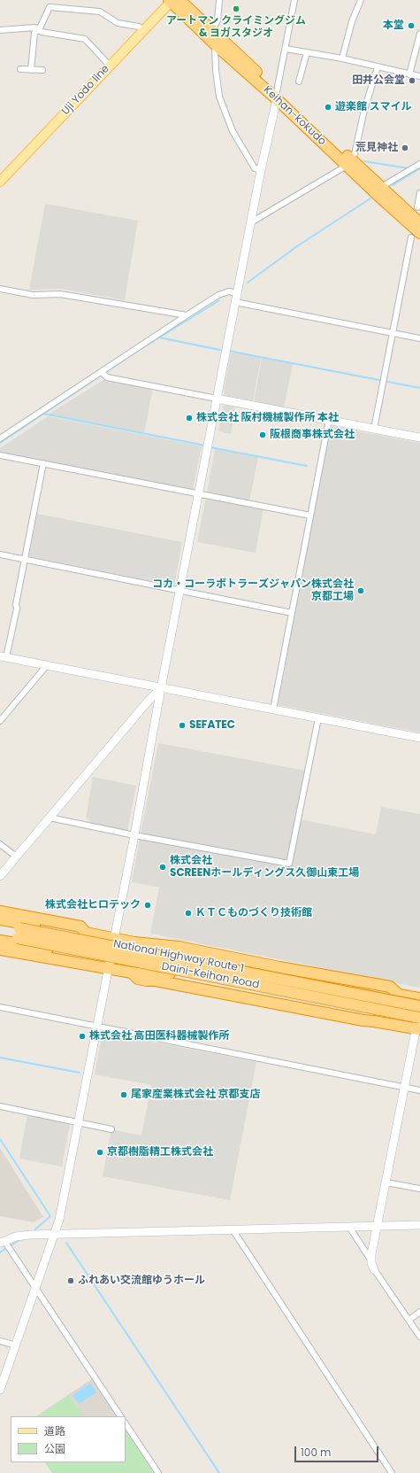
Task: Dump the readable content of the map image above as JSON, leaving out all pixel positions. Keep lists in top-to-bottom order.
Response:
{
  "streets": {
    "highway": ["Keihan-kokudo", "National Highway Route 1", "Daini-Keihan Road"],
    "main road": ["Uji Yodo line"]
  },
  "crossings": [
    ["Uji Yodo line", "Keihan-kokudo"],
    ["National Highway Route 1", "Daini-Keihan Road"]
  ],
  "places": [
    "アートマン クライミングジム & ヨガスタジオ",
    "本堂",
    "田井公会堂",
    "遊楽館 スマイル",
    "荒見神社",
    "株式会社 阪村機械製作所 本社",
    "阪根商事株式会社",
    "コカ・コーラボトラーズジャパン株式会社 京都工場",
    "SEFATEC",
    "株式会社 SCREENホールディングス久御山東工場",
    "株式会社ヒロテック",
    "ＫＴＣものづくり技術館",
    "株式会社 高田医科器械製作所",
    "尾家産業株式会社 京都支店",
    "京都樹脂精工株式会社",
    "ふれあい交流館ゆうホール"
  ],
  "legend": ["道路", "公園"],
  "scale_bar": "100 m"
}
